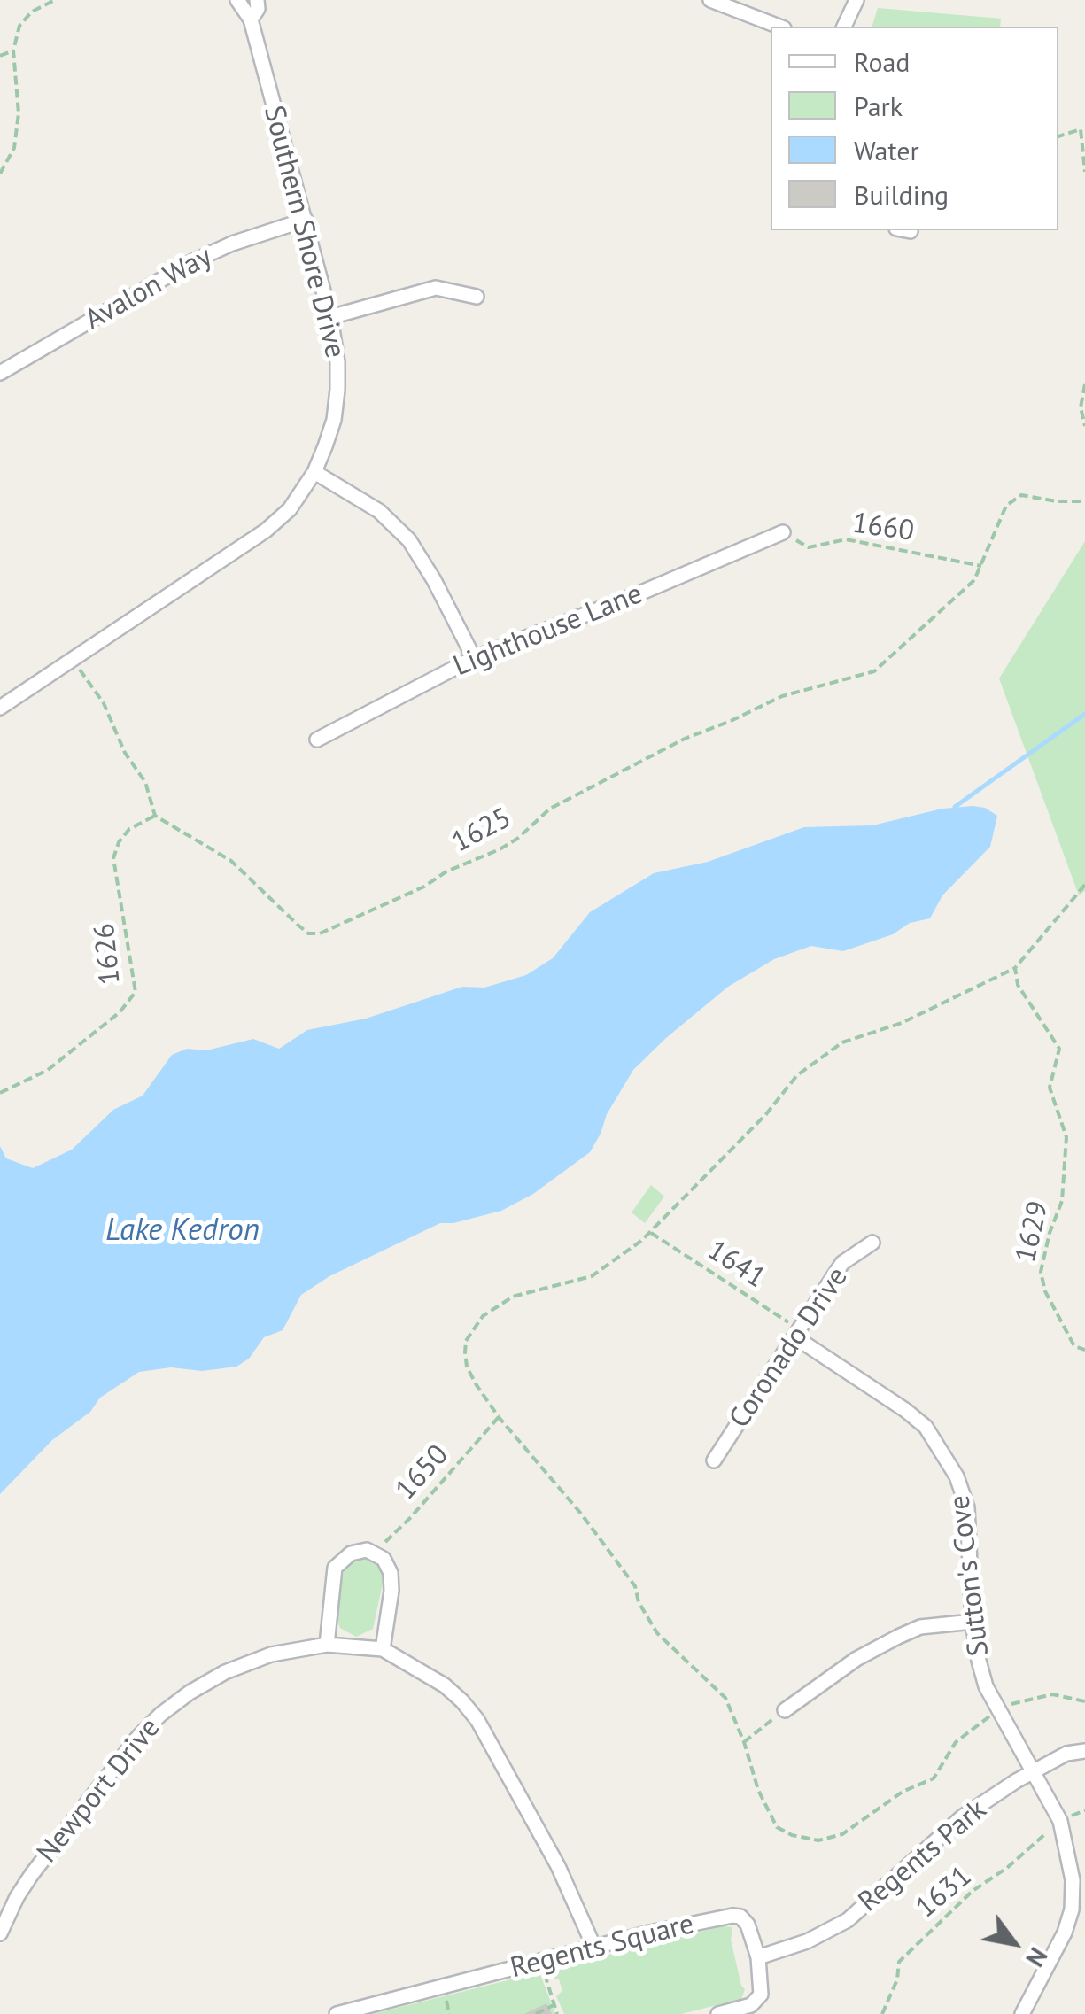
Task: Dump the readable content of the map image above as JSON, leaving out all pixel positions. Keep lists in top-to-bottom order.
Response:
{
  "streets": {
    "street": [
      "Southern Shore Drive",
      "Avalon Way",
      "Lighthouse Lane",
      "Coronado Drive",
      "Sutton's Cove",
      "Newport Drive",
      "Regents Park",
      "Regents Square"
    ],
    "path": [
      "1660",
      "1625",
      "1626",
      "1629",
      "1641",
      "1650",
      "1631"
    ]
  },
  "crossings": [
    ["Southern Shore Drive", "Avalon Way"],
    ["1660", "Lighthouse Lane"],
    ["1660", "1625"],
    ["1625", "1626"],
    ["1641", "Coronado Drive"],
    ["1641", "Sutton's Cove"],
    ["Coronado Drive", "Sutton's Cove"],
    ["Sutton's Cove", "Regents Park"],
    ["Sutton's Cove", "1631"],
    ["Newport Drive", "Regents Square"],
    ["Regents Park", "Regents Square"]
  ],
  "water": ["Lake Kedron"],
  "legend": [
    "Road",
    "Park",
    "Water",
    "Building"
  ],
  "north": "bottom right"
}
